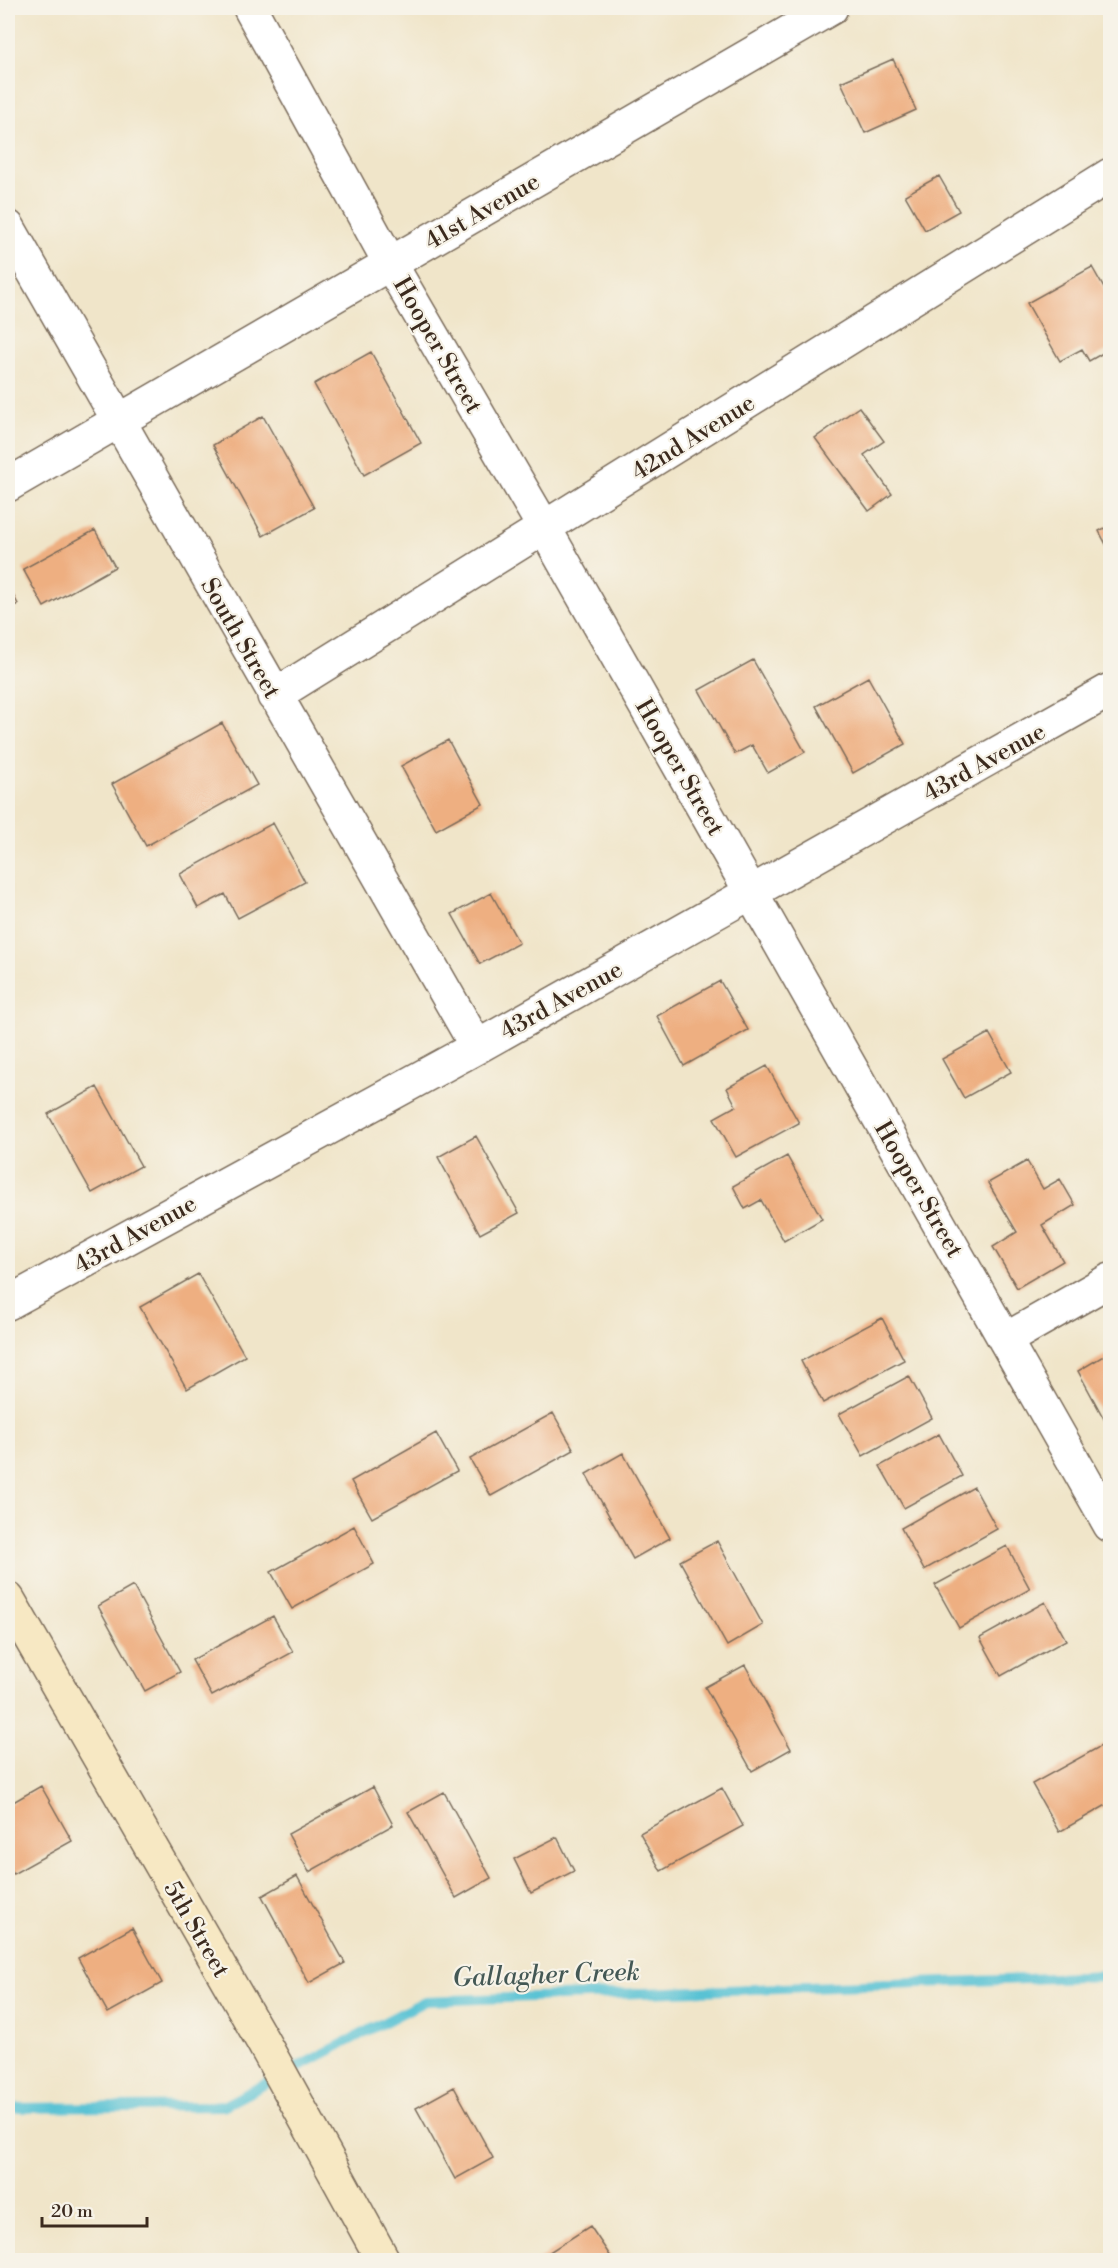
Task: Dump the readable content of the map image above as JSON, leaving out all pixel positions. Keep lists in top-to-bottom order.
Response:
{
  "streets": {
    "street": [
      "41st Avenue",
      "Hooper Street",
      "42nd Avenue",
      "South Street",
      "43rd Avenue",
      "5th Street"
    ]
  },
  "crossings": [
    ["41st Avenue", "Hooper Street"],
    ["41st Avenue", "South Street"],
    ["Hooper Street", "42nd Avenue"],
    ["Hooper Street", "43rd Avenue"],
    ["42nd Avenue", "South Street"],
    ["South Street", "43rd Avenue"]
  ],
  "water": ["Gallagher Creek"],
  "scale_bar": "20 m"
}
